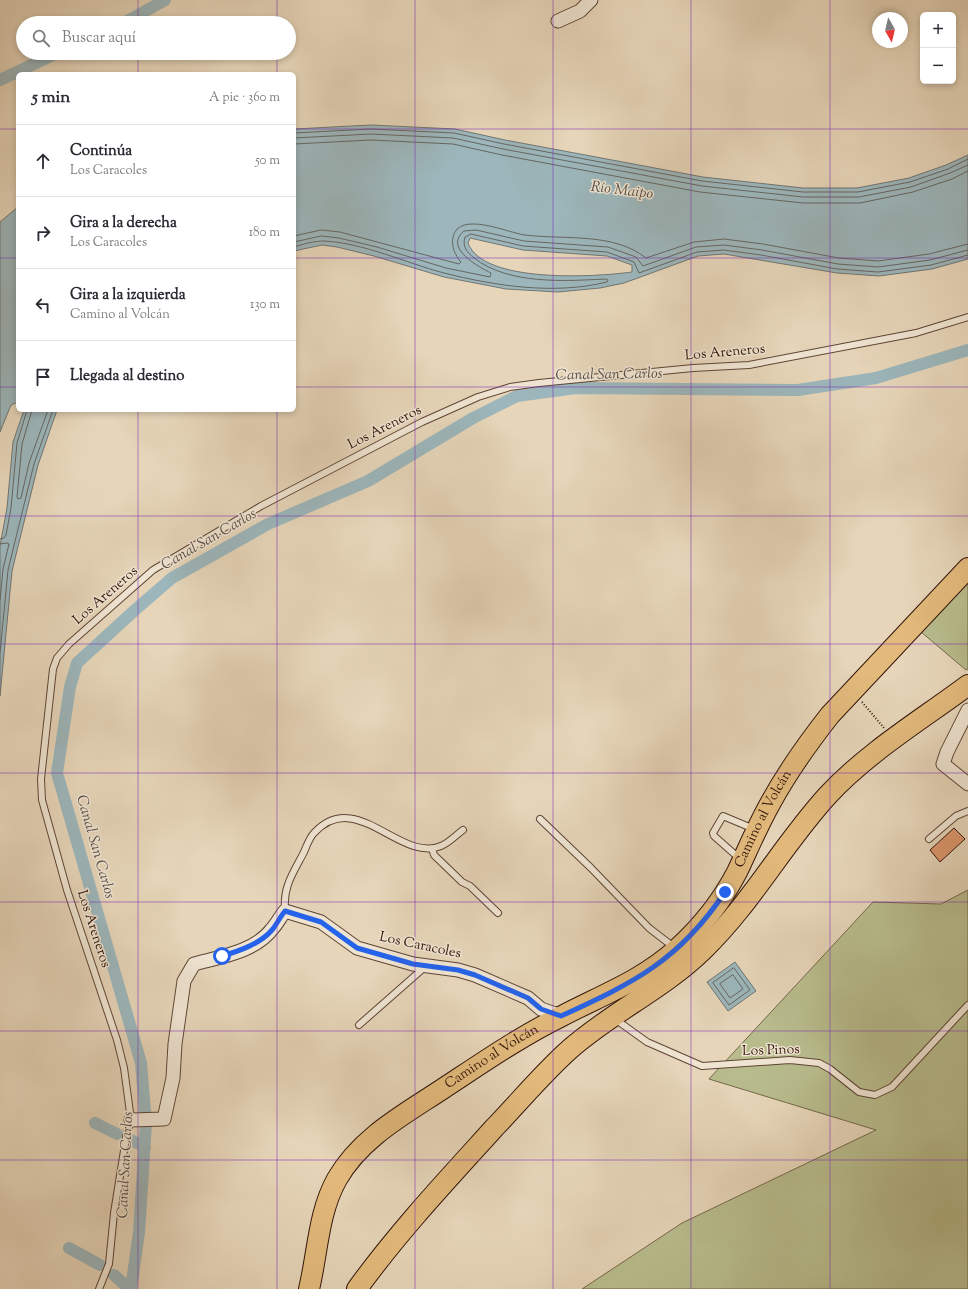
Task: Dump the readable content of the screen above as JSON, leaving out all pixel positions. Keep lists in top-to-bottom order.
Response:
{
  "streets": {
    "main road": ["Camino al Volcán"],
    "street": ["Los Caracoles"],
    "lane": ["Los Areneros", "Los Pinos"]
  },
  "crossings": [
    ["Camino al Volcán", "Los Caracoles"],
    ["Camino al Volcán", "Los Pinos"]
  ],
  "water": ["Río Maipo", "Canal San Carlos"],
  "north": "bottom",
  "page": {
    "map_buttons": ["+", "−"],
    "search": "Buscar aquí",
    "heading": ["5 min", "A pie · 360 m"],
    "list": [
      ["Continúa", "Los Caracoles", "50 m"],
      ["Gira a la derecha", "Los Caracoles", "180 m"],
      ["Gira a la izquierda", "Camino al Volcán", "130 m"],
      "Llegada al destino"
    ]
  }
}
